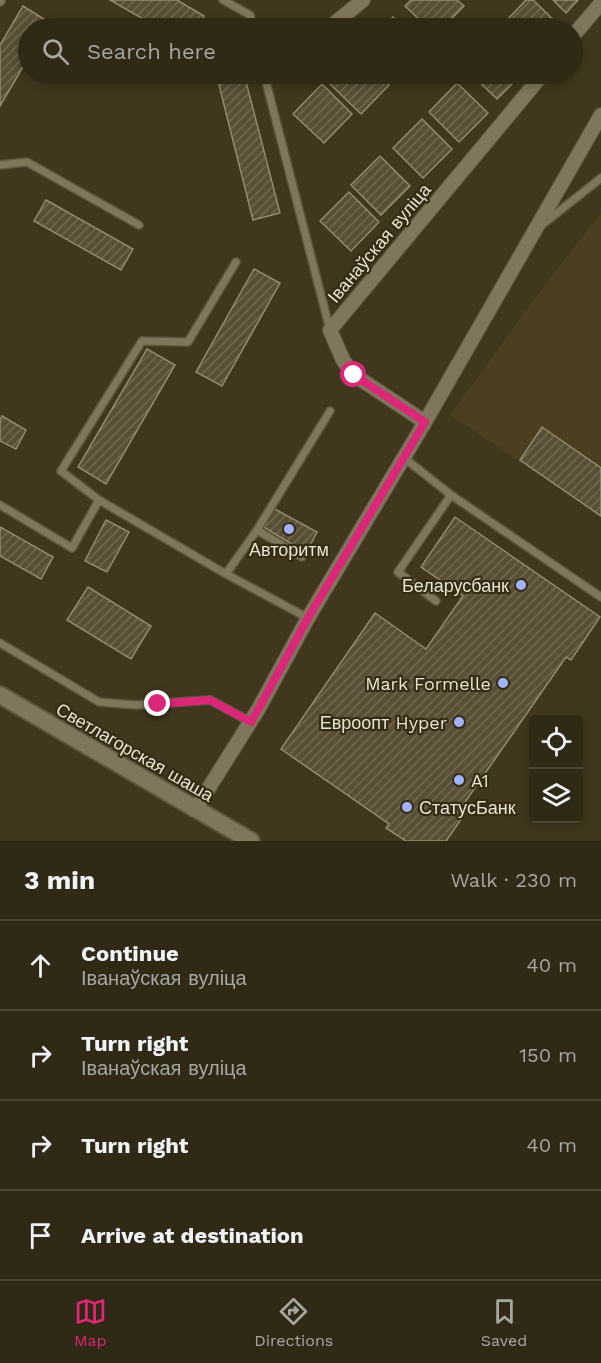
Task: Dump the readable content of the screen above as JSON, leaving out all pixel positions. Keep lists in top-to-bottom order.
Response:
{
  "streets": {
    "main road": ["Светлагорская шаша"],
    "street": ["Іванаўская вуліца"]
  },
  "places": [
    "Авторитм",
    "Беларусбанк",
    "Mark Formelle",
    "Евроопт Hyper",
    "A1",
    "СтатусБанк"
  ],
  "page": {
    "search": "Search here",
    "heading": ["3 min", "Walk · 230 m"],
    "list": [
      ["Continue", "Іванаўская вуліца", "40 m"],
      ["Turn right", "Іванаўская вуліца", "150 m"],
      ["Turn right", "40 m"],
      "Arrive at destination"
    ],
    "nav": ["Map", "Directions", "Saved"]
  }
}
